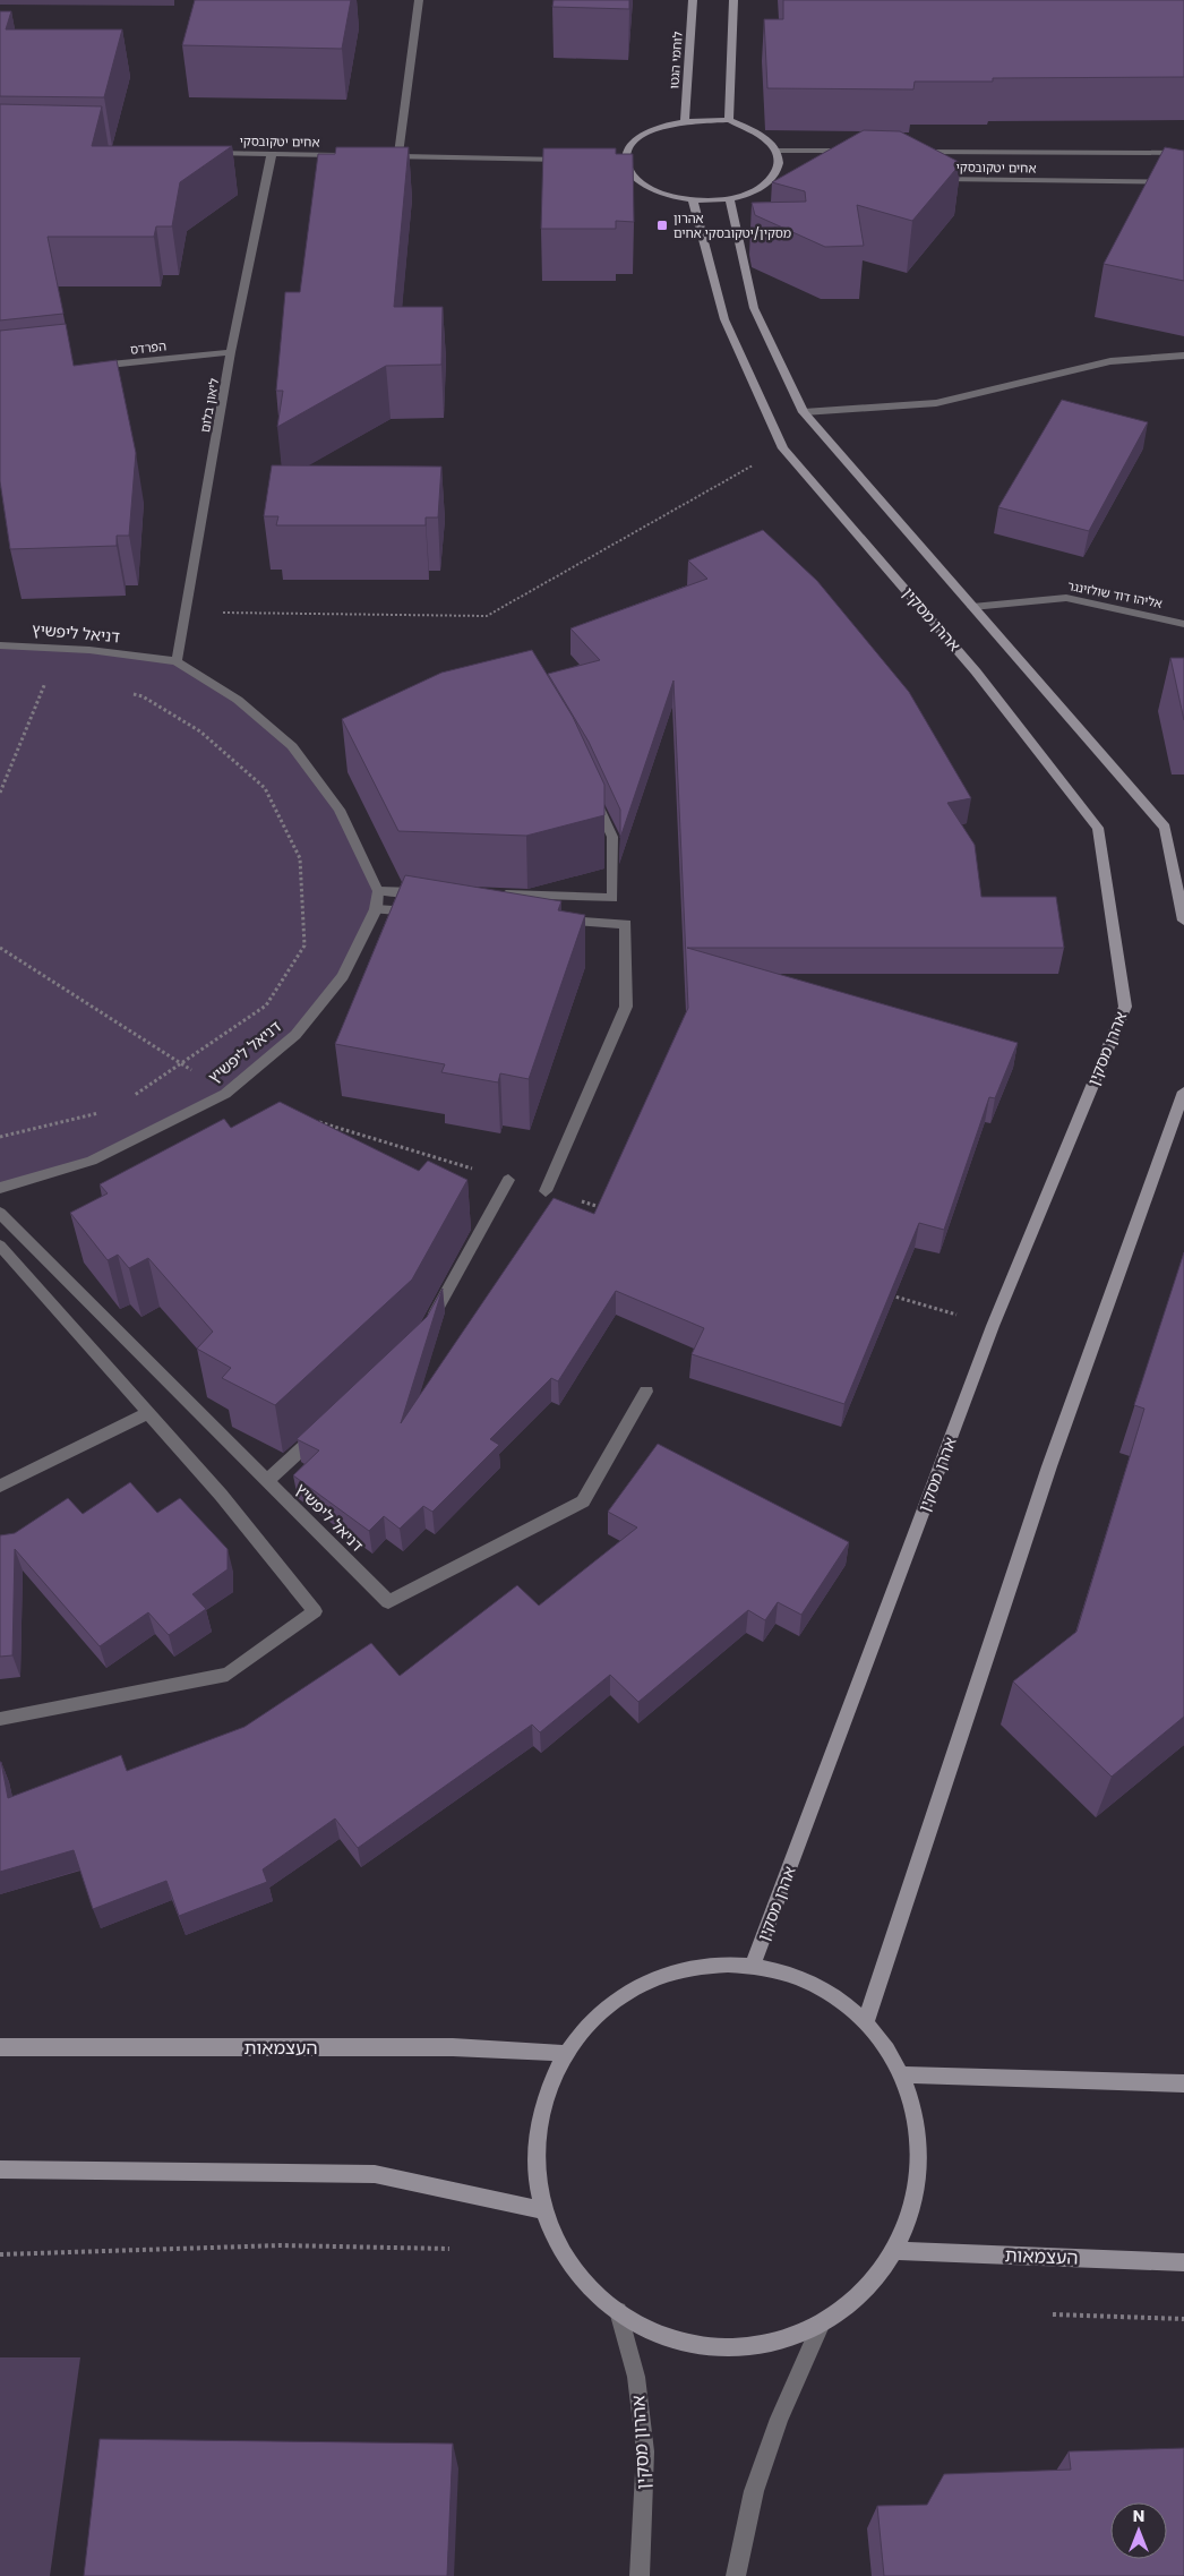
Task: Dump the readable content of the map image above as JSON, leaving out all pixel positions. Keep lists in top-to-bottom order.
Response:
{
  "streets": {
    "street": [
      "לוחמי הגטו",
      "אחים יטקובסקי",
      "הפרדס",
      "ליאון בלום",
      "אליהו דוד שולזינגר",
      "אהרן מסקין",
      "דניאל ליפשיץ",
      "העצמאות",
      "אהרון מסקין"
    ]
  },
  "crossings": [
    ["אחים יטקובסקי", "ליאון בלום"],
    ["הפרדס", "ליאון בלום"],
    ["ליאון בלום", "דניאל ליפשיץ"]
  ],
  "places": {
    "transit": ["אהרון מסקין/יטקובסקי אחים"]
  },
  "north": "top"
}
